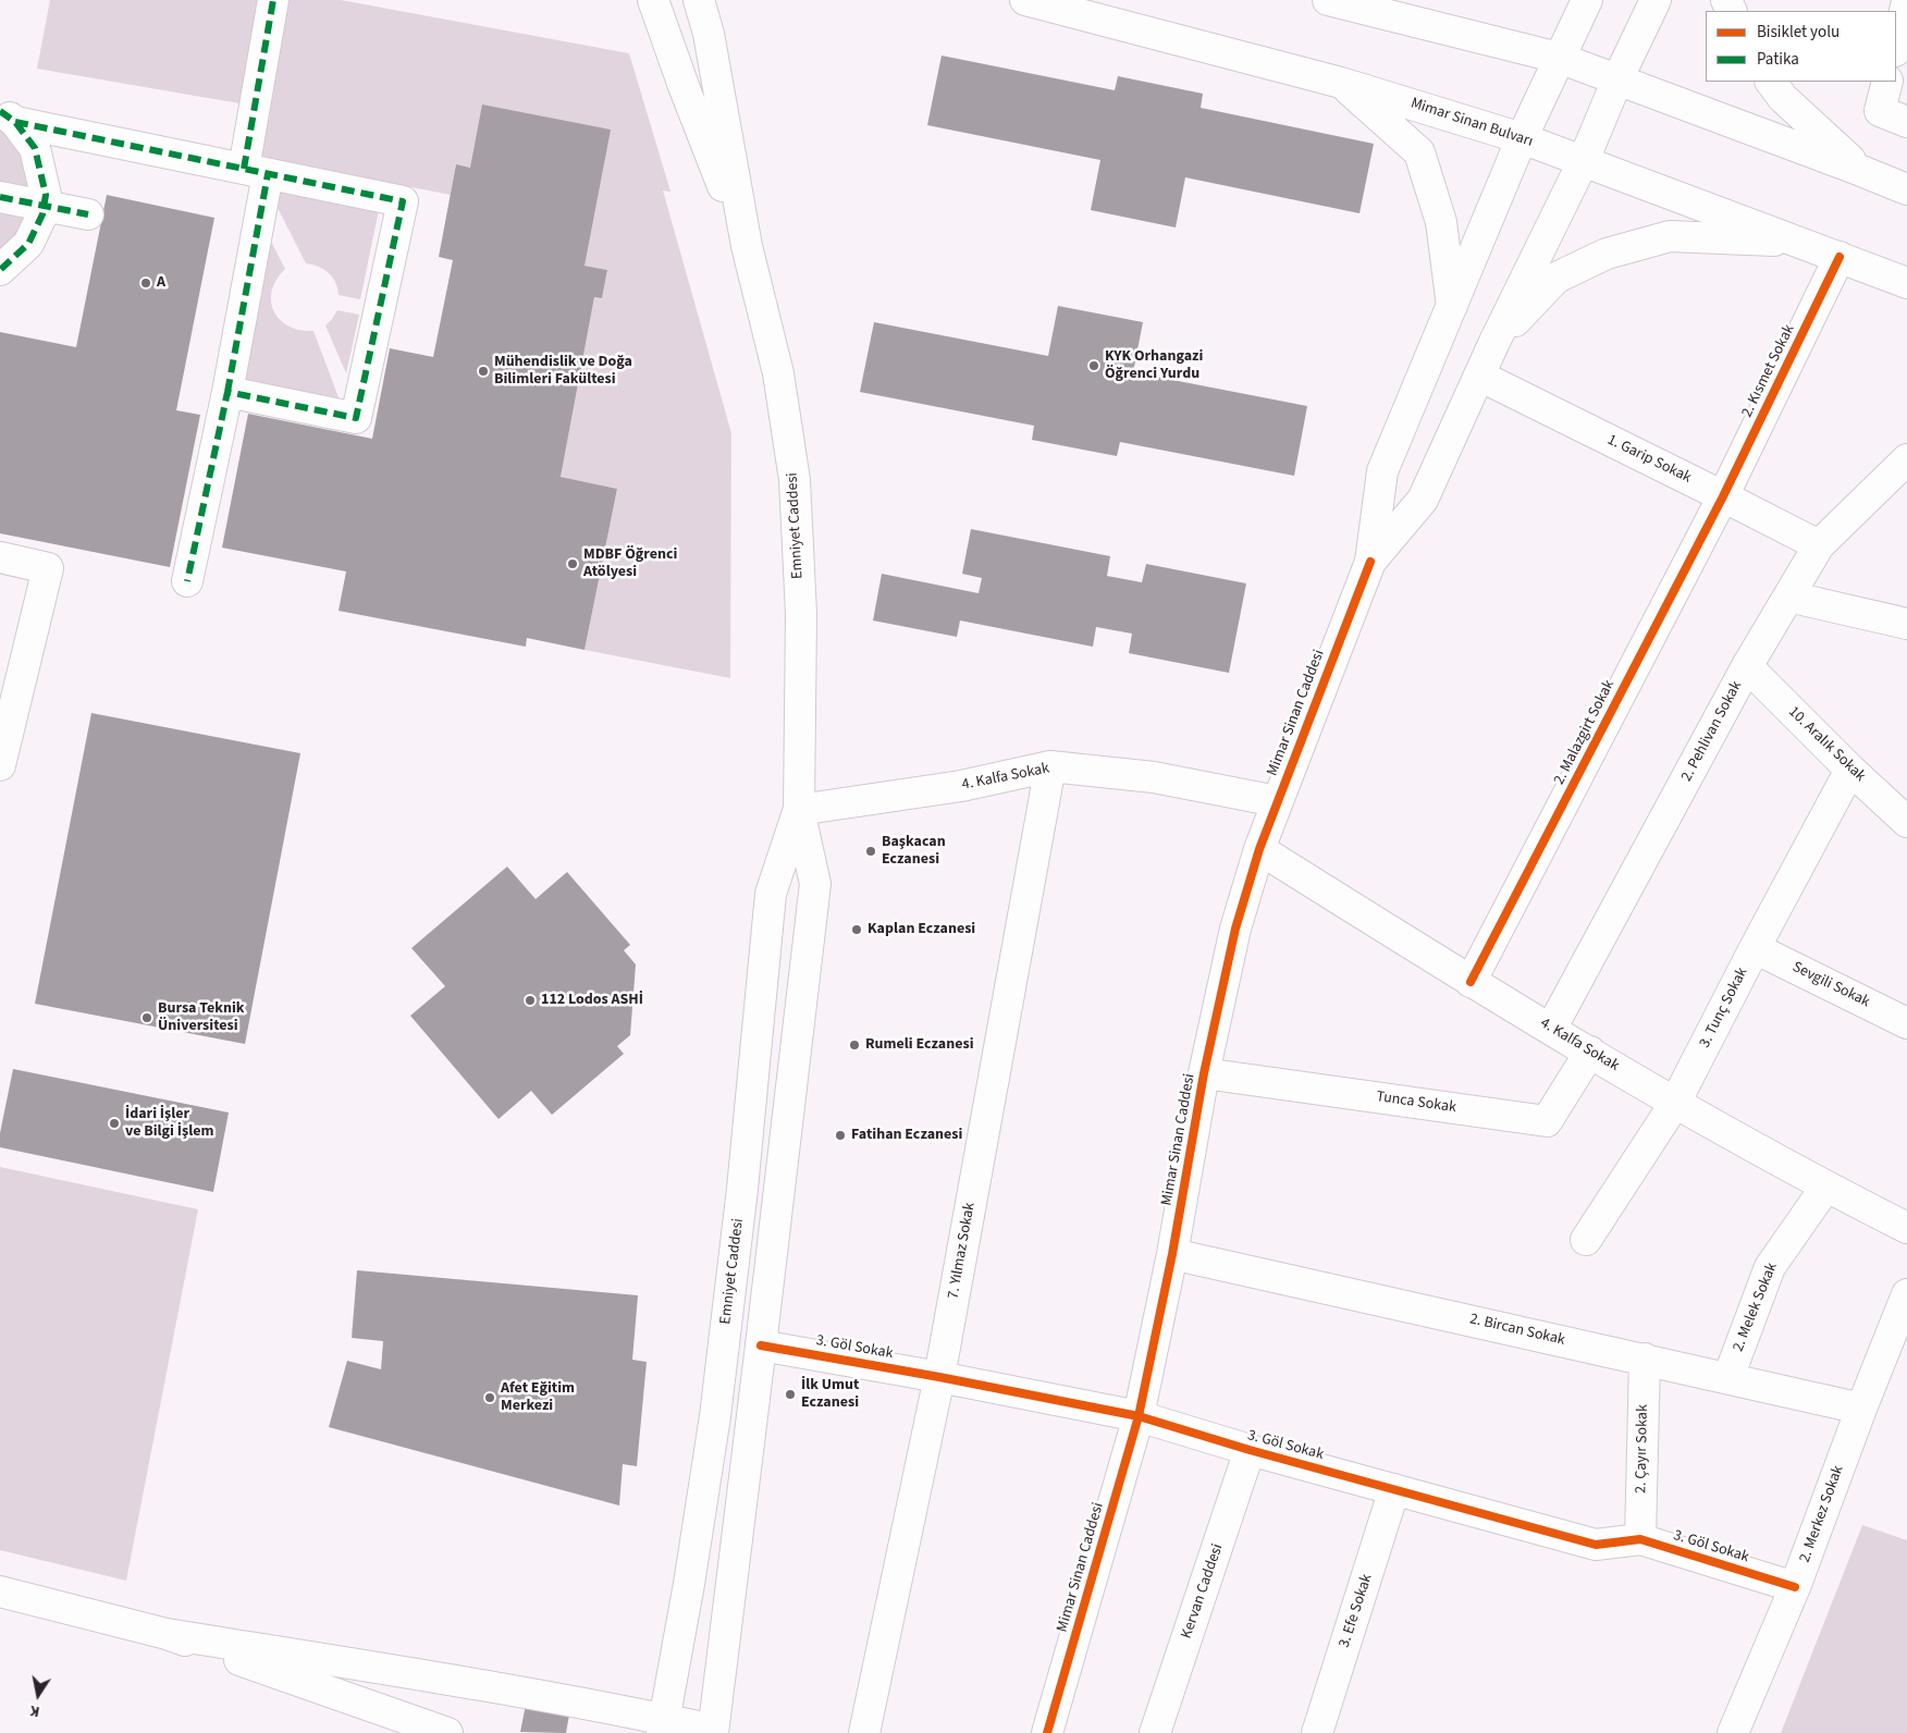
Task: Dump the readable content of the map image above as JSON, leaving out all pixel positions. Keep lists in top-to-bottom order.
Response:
{
  "streets": {
    "street": [
      "Mimar Sinan Bulvarı",
      "2. Kısmet Sokak",
      "1. Garip Sokak",
      "Emniyet Caddesi",
      "Mimar Sinan Caddesi",
      "2. Pehlivan Sokak",
      "2. Malazgirt Sokak",
      "10. Aralık Sokak",
      "4. Kalfa Sokak",
      "Sevgili Sokak",
      "3. Tunç Sokak",
      "Tunca Sokak",
      "7. Yılmaz Sokak",
      "2. Melek Sokak",
      "2. Bircan Sokak",
      "3. Göl Sokak",
      "2. Çayır Sokak",
      "2. Merkez Sokak",
      "Kervan Caddesi",
      "3. Efe Sokak"
    ]
  },
  "crossings": [
    ["Mimar Sinan Bulvarı", "2. Kısmet Sokak"],
    ["2. Kısmet Sokak", "1. Garip Sokak"],
    ["2. Kısmet Sokak", "2. Malazgirt Sokak"],
    ["1. Garip Sokak", "2. Pehlivan Sokak"],
    ["1. Garip Sokak", "2. Malazgirt Sokak"],
    ["Emniyet Caddesi", "4. Kalfa Sokak"],
    ["Emniyet Caddesi", "3. Göl Sokak"],
    ["Mimar Sinan Caddesi", "4. Kalfa Sokak"],
    ["Mimar Sinan Caddesi", "Tunca Sokak"],
    ["Mimar Sinan Caddesi", "2. Bircan Sokak"],
    ["Mimar Sinan Caddesi", "3. Göl Sokak"],
    ["2. Pehlivan Sokak", "10. Aralık Sokak"],
    ["2. Pehlivan Sokak", "4. Kalfa Sokak"],
    ["2. Malazgirt Sokak", "4. Kalfa Sokak"],
    ["10. Aralık Sokak", "3. Tunç Sokak"],
    ["4. Kalfa Sokak", "3. Tunç Sokak"],
    ["4. Kalfa Sokak", "Tunca Sokak"],
    ["4. Kalfa Sokak", "7. Yılmaz Sokak"],
    ["4. Kalfa Sokak", "2. Melek Sokak"],
    ["Sevgili Sokak", "3. Tunç Sokak"],
    ["7. Yılmaz Sokak", "3. Göl Sokak"],
    ["2. Melek Sokak", "2. Bircan Sokak"],
    ["2. Bircan Sokak", "2. Çayır Sokak"],
    ["2. Bircan Sokak", "2. Merkez Sokak"],
    ["3. Göl Sokak", "2. Çayır Sokak"],
    ["3. Göl Sokak", "2. Merkez Sokak"],
    ["3. Göl Sokak", "Kervan Caddesi"],
    ["3. Göl Sokak", "3. Efe Sokak"]
  ],
  "places": [
    "A",
    "KYK Orhangazi Öğrenci Yurdu",
    "Mühendislik ve Doğa Bilimleri Fakültesi",
    "MDBF Öğrenci Atölyesi",
    "Başkacan Eczanesi",
    "Kaplan Eczanesi",
    "112 Lodos ASHİ",
    "Bursa Teknik Üniversitesi",
    "Rumeli Eczanesi",
    "İdari İşler ve Bilgi İşlem",
    "Fatihan Eczanesi",
    "İlk Umut Eczanesi",
    "Afet Eğitim Merkezi"
  ],
  "legend": ["Bisiklet yolu", "Patika"],
  "north": "bottom"
}
